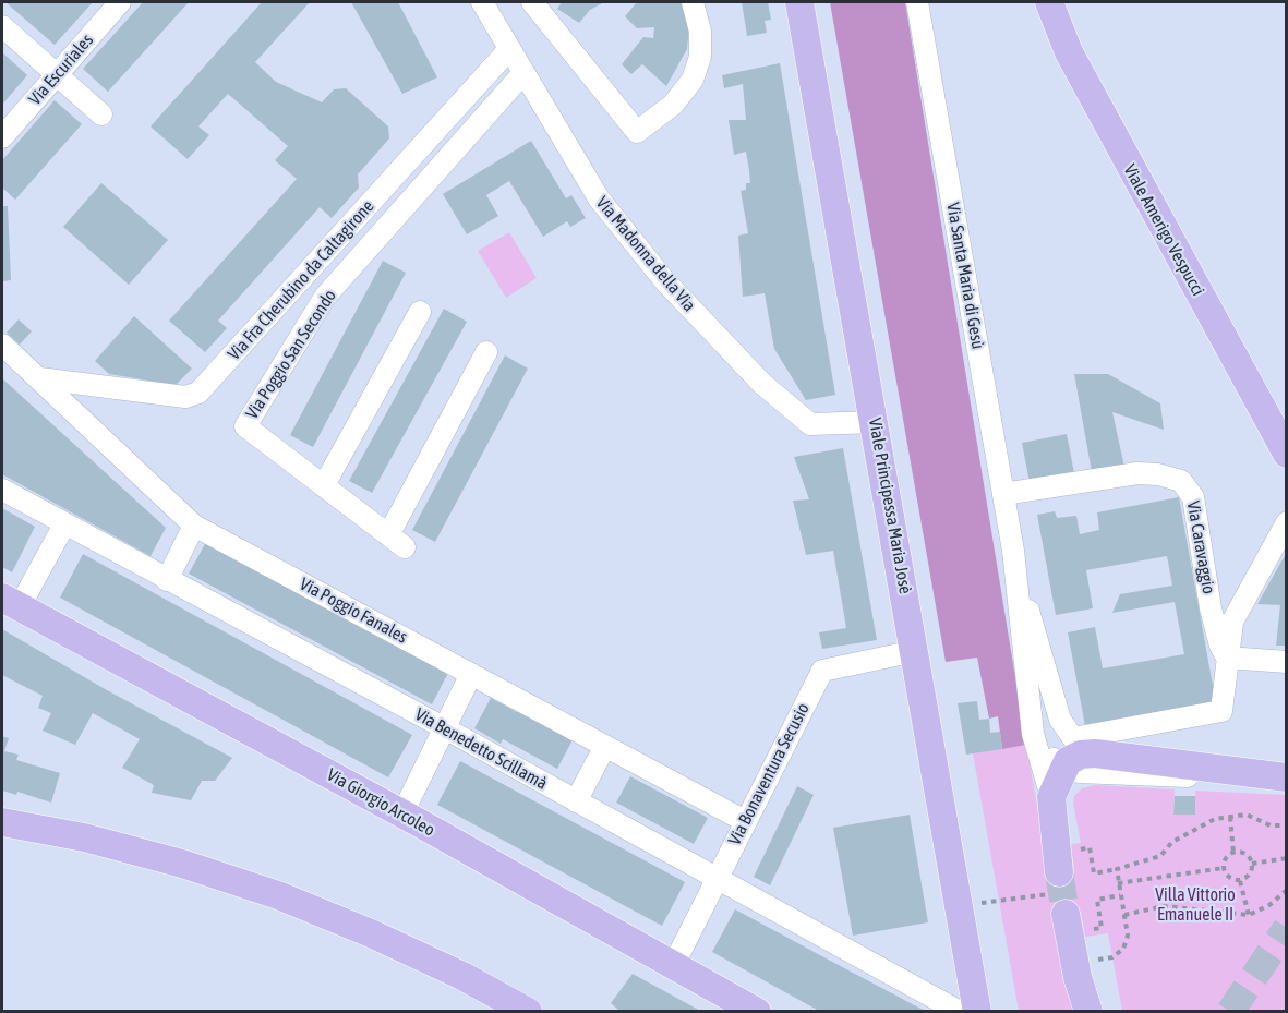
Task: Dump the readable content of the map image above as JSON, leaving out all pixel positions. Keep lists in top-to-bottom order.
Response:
{
  "streets": {
    "main road": ["Viale Amerigo Vespucci", "Viale Principessa Maria Josè", "Via Giorgio Arcoleo"],
    "street": [
      "Via Escuriales",
      "Via Madonna della Via",
      "Via Santa Maria di Gesù",
      "Via Fra Cherubino da Caltagirone",
      "Via Poggio San Secondo",
      "Via Caravaggio",
      "Via Poggio Fanales",
      "Via Benedetto Scillamà",
      "Via Bonaventura Secusio"
    ]
  },
  "crossings": [
    ["Via Madonna della Via", "Via Fra Cherubino da Caltagirone"],
    ["Via Madonna della Via", "Via Poggio San Secondo"],
    ["Via Madonna della Via", "Viale Principessa Maria Josè"],
    ["Via Santa Maria di Gesù", "Via Caravaggio"],
    ["Via Fra Cherubino da Caltagirone", "Via Poggio Fanales"],
    ["Viale Principessa Maria Josè", "Via Bonaventura Secusio"],
    ["Via Poggio Fanales", "Via Bonaventura Secusio"],
    ["Via Benedetto Scillamà", "Via Bonaventura Secusio"],
    ["Via Bonaventura Secusio", "Via Giorgio Arcoleo"]
  ],
  "parks": ["Villa Vittorio Emanuele II"]
}
